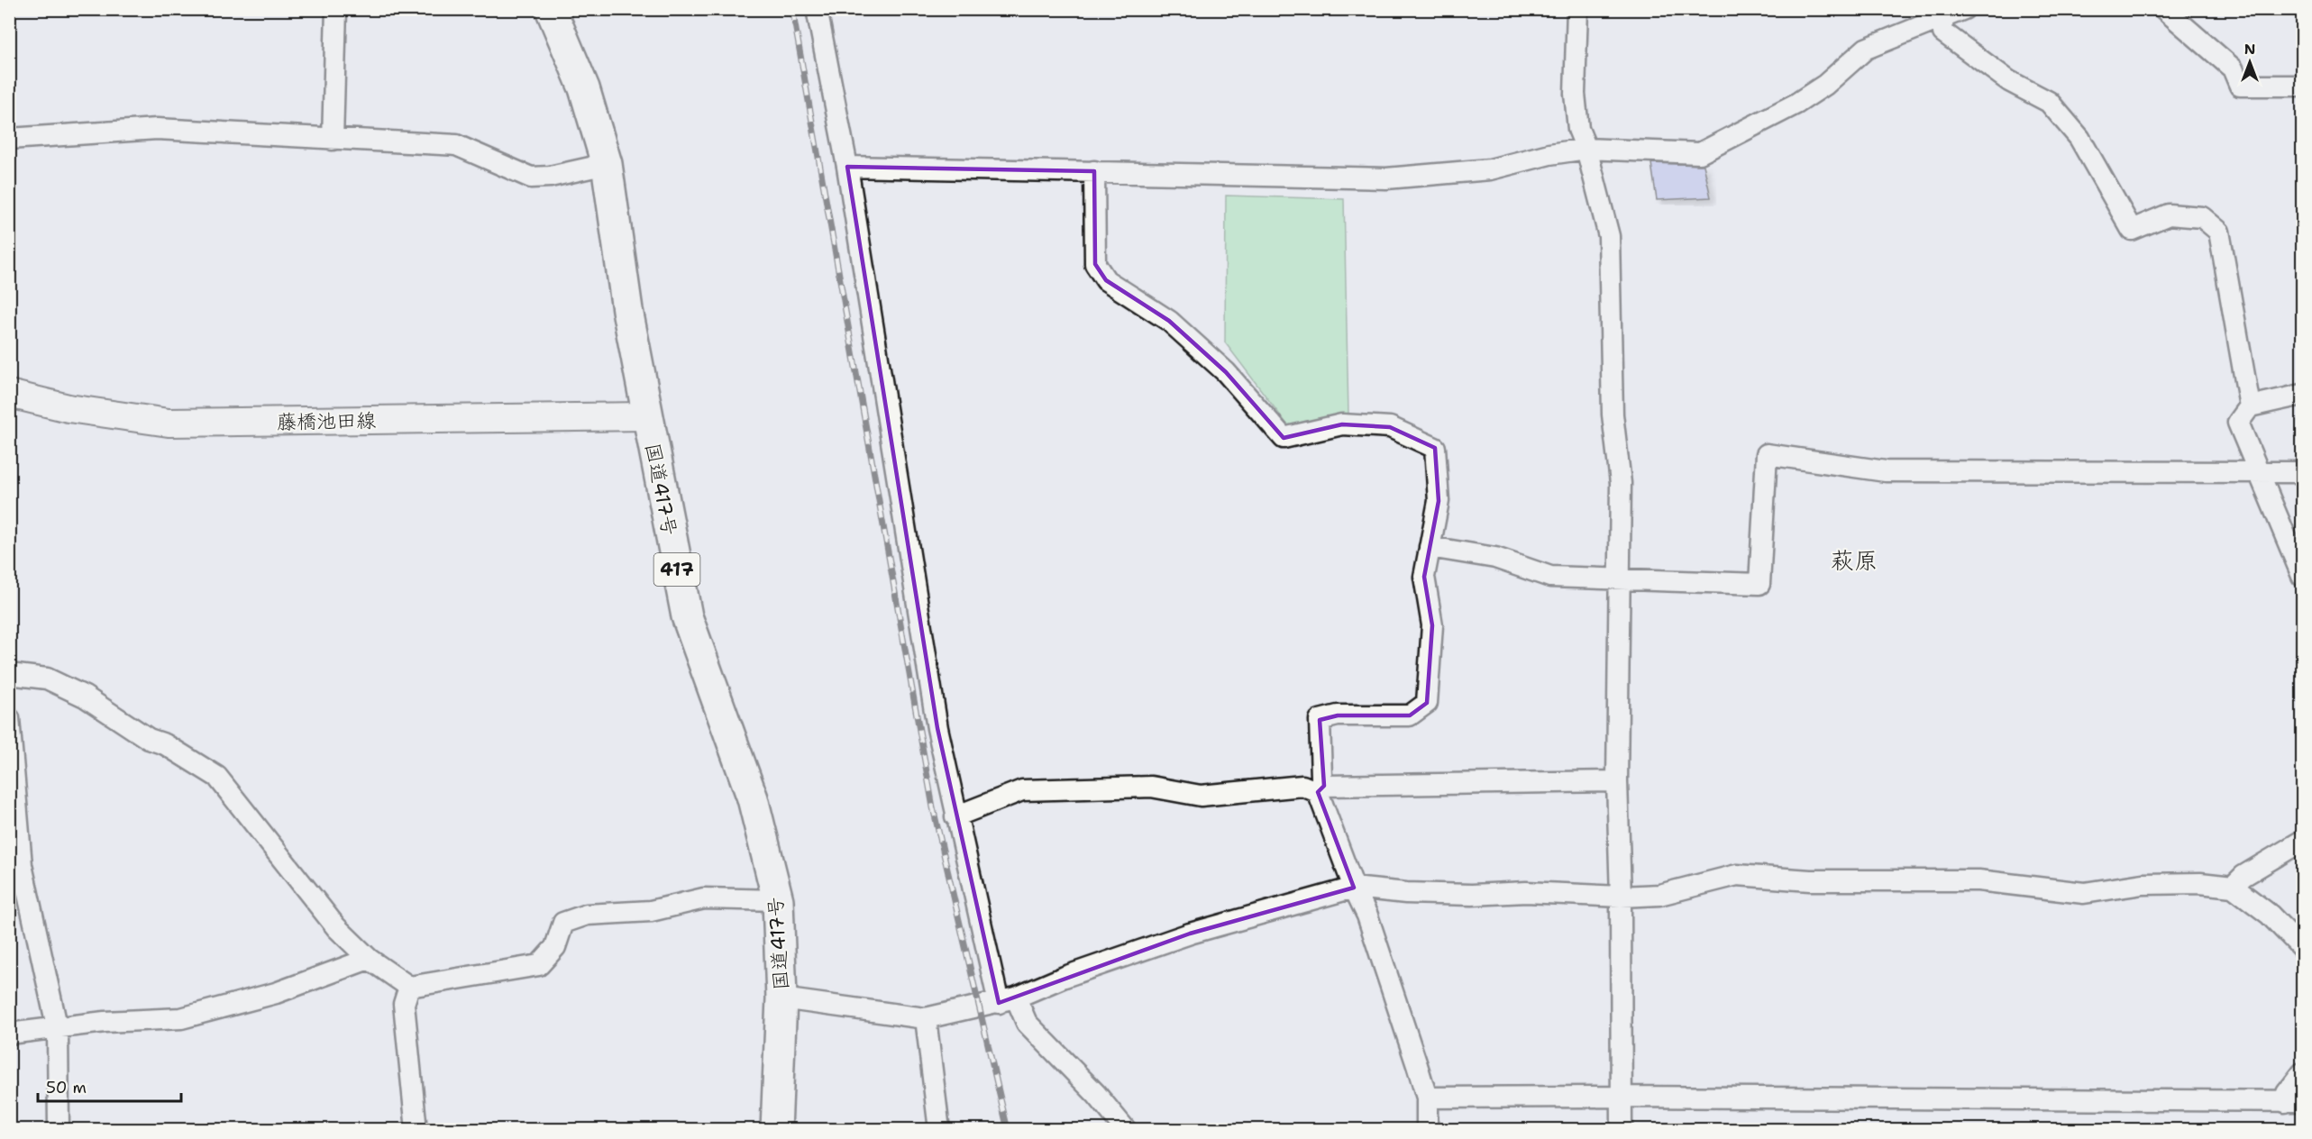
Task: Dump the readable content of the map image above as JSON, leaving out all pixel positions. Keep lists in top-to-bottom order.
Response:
{
  "streets": {
    "highway": ["国道417号", "417"],
    "main road": ["藤橋池田線"]
  },
  "crossings": [
    ["藤橋池田線", "国道417号"]
  ],
  "districts": ["萩原"],
  "scale_bar": "50 m",
  "north": "top"
}
